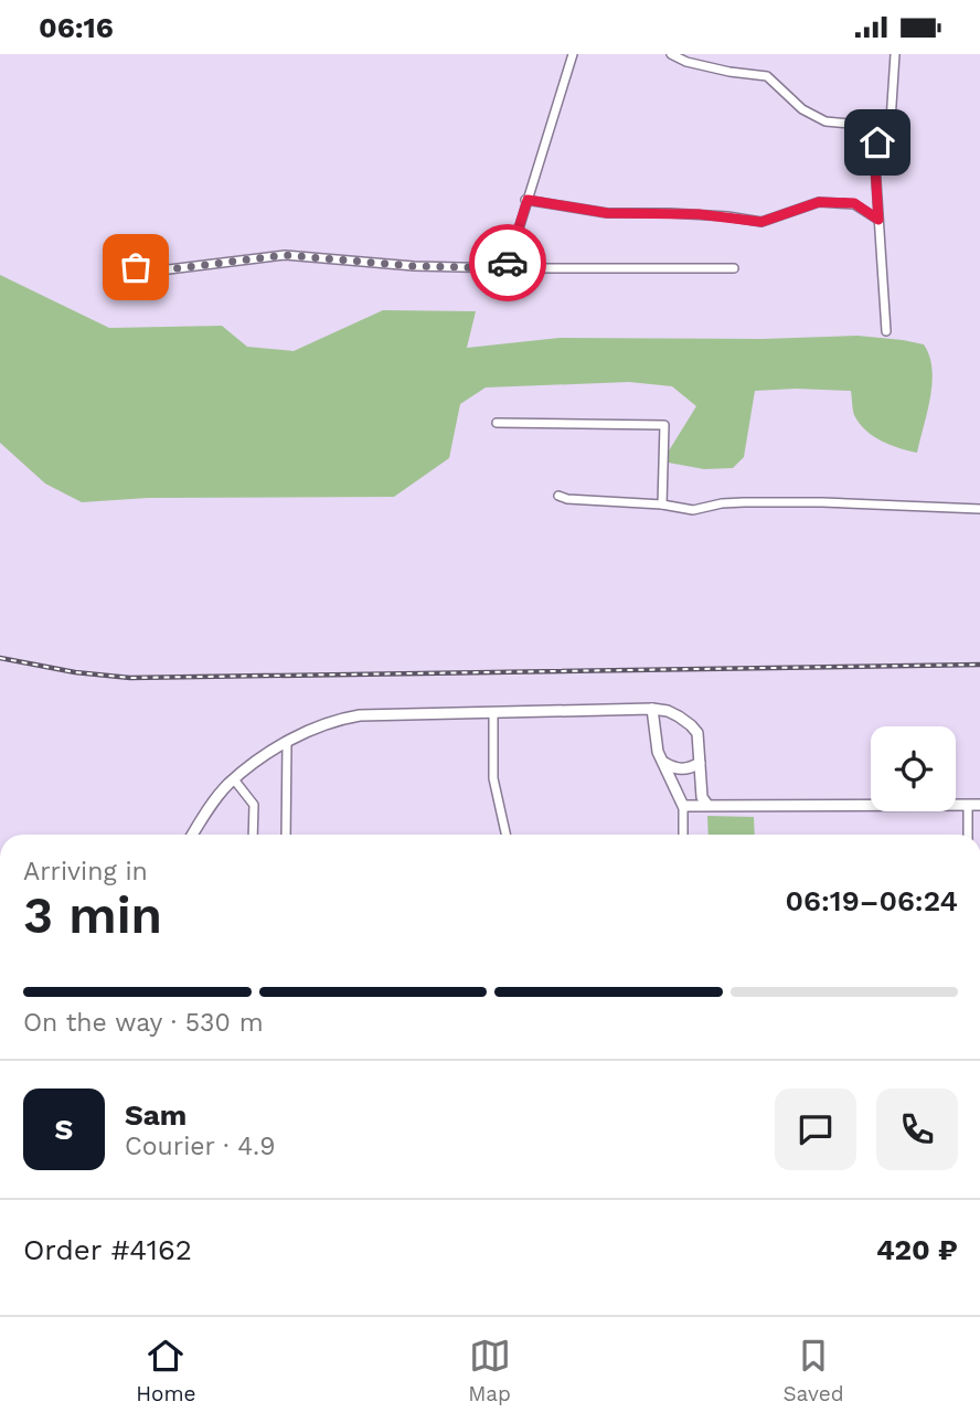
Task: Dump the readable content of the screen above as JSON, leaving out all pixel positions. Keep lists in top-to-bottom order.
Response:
{
  "page": {
    "status": "06:16",
    "heading": ["3 min", "Arriving in", "06:19–06:24"],
    "panel": [
      "Sam",
      "Courier · 4.9",
      "Order #4162",
      "420 ₽"
    ],
    "bar": "On the way · 530 m",
    "round": "S",
    "tabs": ["Home", "Map", "Saved"]
  }
}
